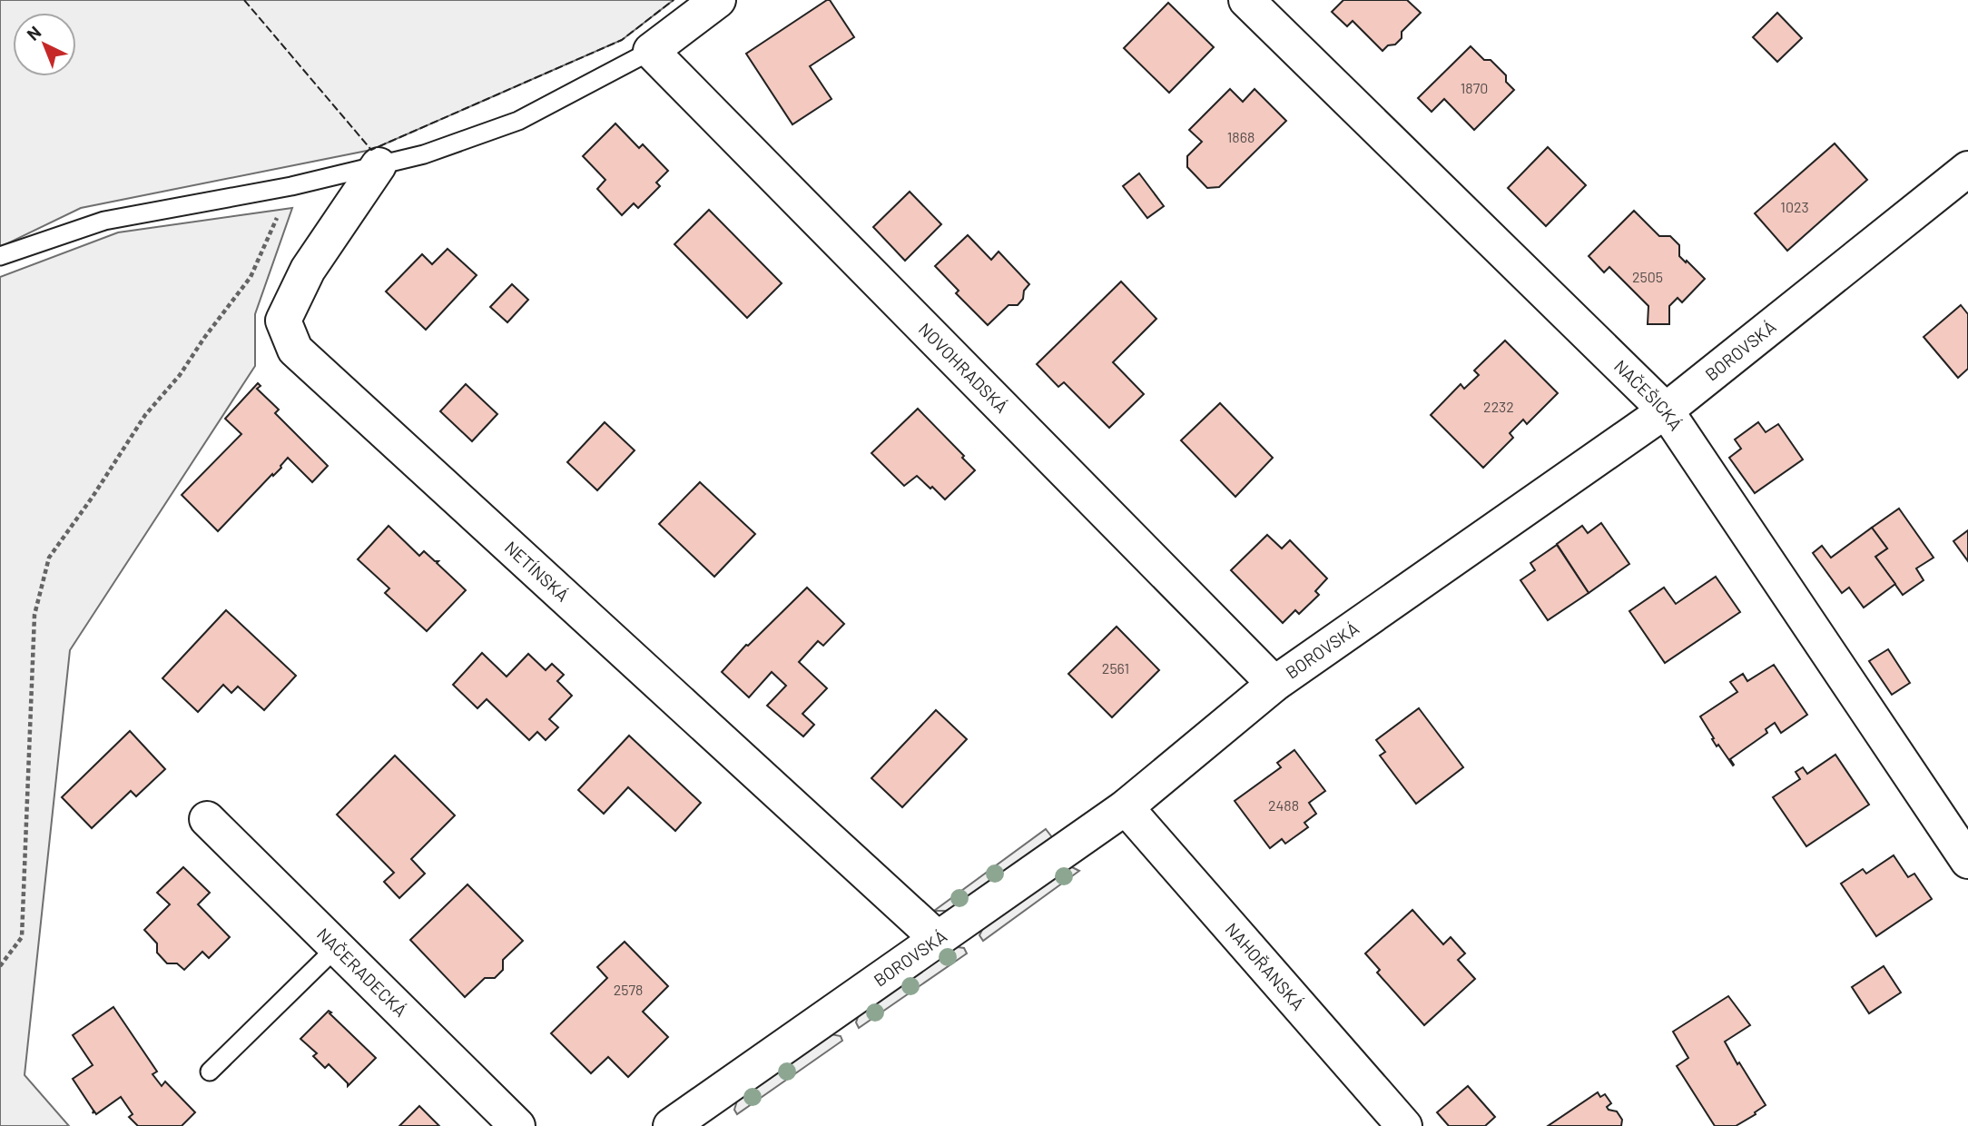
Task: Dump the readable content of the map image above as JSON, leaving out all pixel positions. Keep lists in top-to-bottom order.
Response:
{
  "streets": {
    "street": [
      "BOROVSKÁ",
      "NOVOHRADSKÁ",
      "NAČEŠICKÁ",
      "NETÍNSKÁ",
      "NAHOŘANSKÁ",
      "NAČERADECKÁ"
    ]
  },
  "crossings": [
    ["BOROVSKÁ", "NOVOHRADSKÁ"],
    ["BOROVSKÁ", "NAČEŠICKÁ"],
    ["BOROVSKÁ", "NETÍNSKÁ"],
    ["BOROVSKÁ", "NAHOŘANSKÁ"]
  ],
  "house_numbers": [
    "1870",
    "1868",
    "1023",
    "2505",
    "2232",
    "2561",
    "2488",
    "2578"
  ],
  "north": "top left"
}
